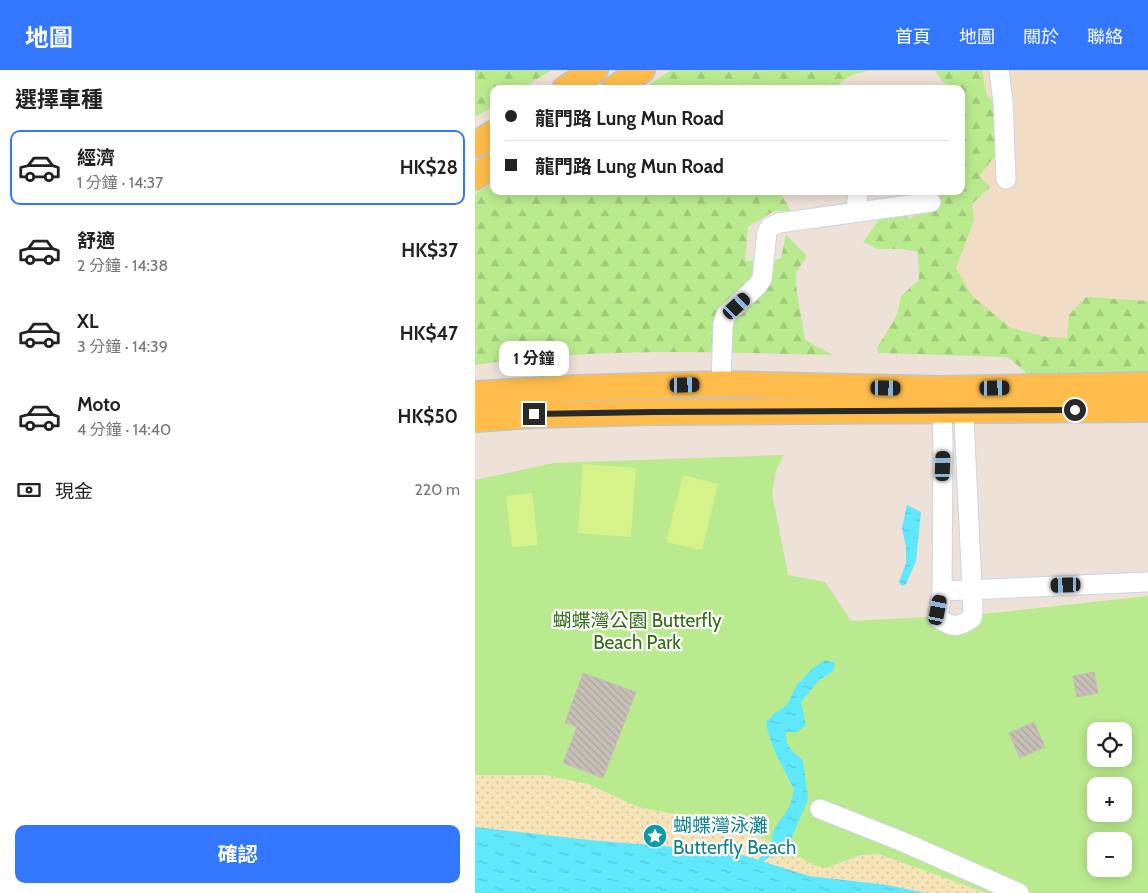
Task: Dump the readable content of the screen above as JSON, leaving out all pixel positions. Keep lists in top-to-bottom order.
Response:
{
  "parks": ["蝴蝶灣公園 Butterfly Beach Park"],
  "places": {
    "place": ["蝴蝶灣泳灘 Butterfly Beach"]
  },
  "page": {
    "header": "地圖",
    "nav": [
      "首頁",
      "地圖",
      "關於",
      "聯絡"
    ],
    "heading": "選擇車種",
    "banner": ["龍門路 Lung Mun Road", "龍門路 Lung Mun Road"],
    "list": [
      {
        "name": "經濟",
        "note": "1 分鐘 · 14:37",
        "value": "HK$28"
      },
      {
        "name": "舒適",
        "note": "2 分鐘 · 14:38",
        "value": "HK$37"
      },
      {
        "name": "XL",
        "note": "3 分鐘 · 14:39",
        "value": "HK$47"
      },
      {
        "name": "Moto",
        "note": "4 分鐘 · 14:40",
        "value": "HK$50"
      }
    ],
    "bubble": "1 分鐘",
    "pay": ["現金", "220 m"],
    "map_buttons": ["+", "−"],
    "buttons": "確認"
  }
}
